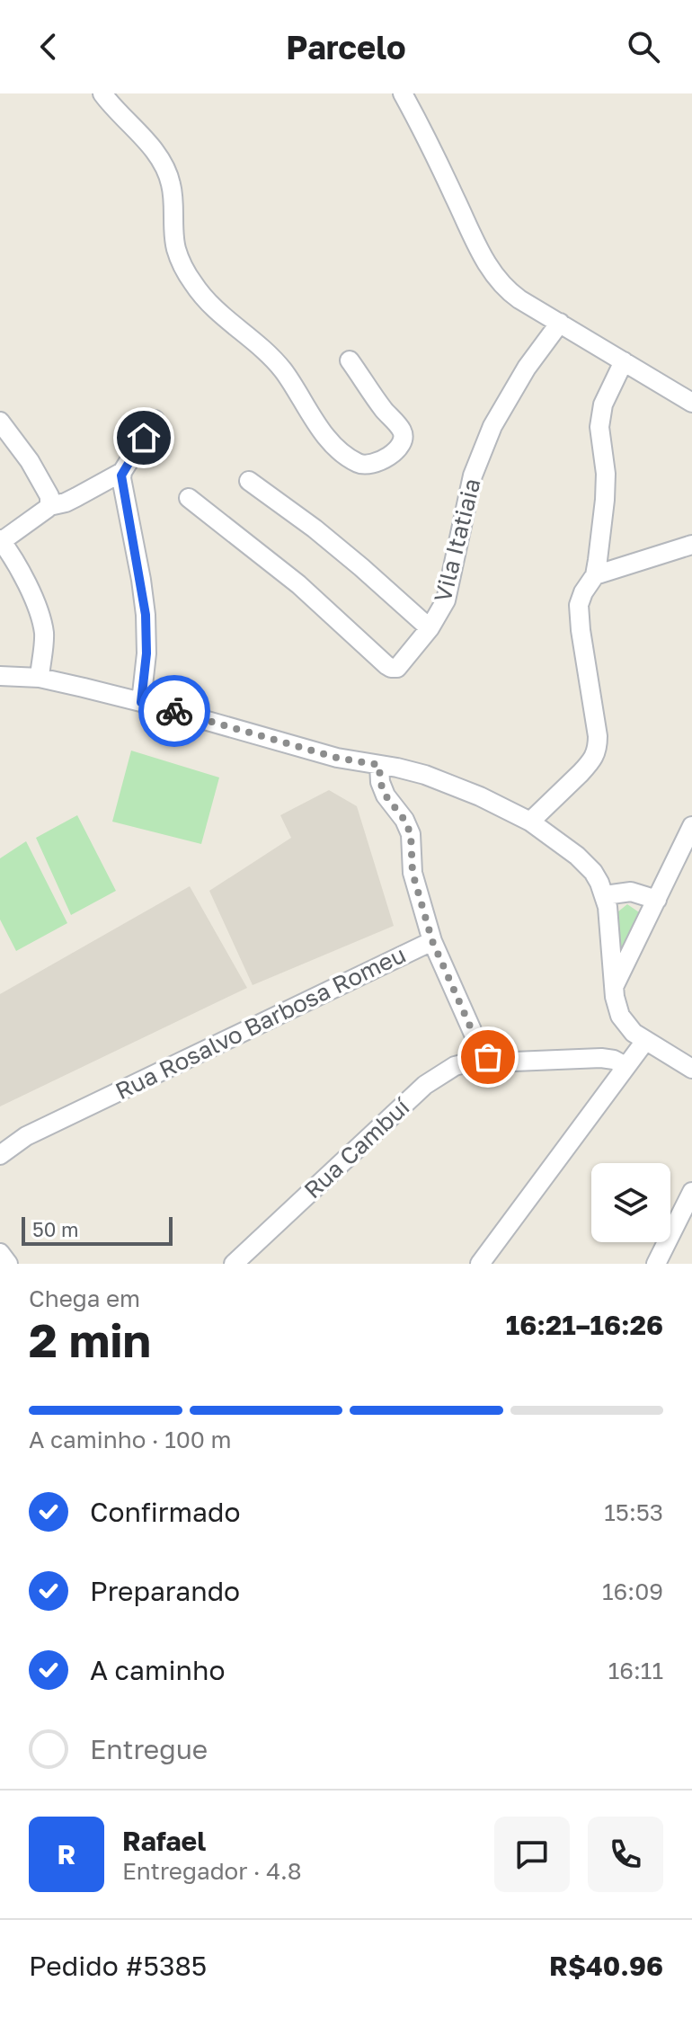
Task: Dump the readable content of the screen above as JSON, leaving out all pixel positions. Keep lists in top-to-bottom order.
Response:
{
  "streets": {
    "street": ["Vila Itatiaia", "Rua Rosalvo Barbosa Romeu", "Rua Cambuí"]
  },
  "scale_bar": "50 m",
  "page": {
    "header": "Parcelo",
    "scale": "50 m",
    "heading": ["2 min", "Chega em", "16:21–16:26"],
    "panel": [
      "Rafael",
      "Entregador · 4.8",
      "Pedido #5385",
      "R$40.96"
    ],
    "bar": "A caminho · 100 m",
    "list": [
      ["Confirmado", "15:53"],
      ["Preparando", "16:09"],
      ["A caminho", "16:11"],
      "Entregue"
    ],
    "round": "R"
  }
}
